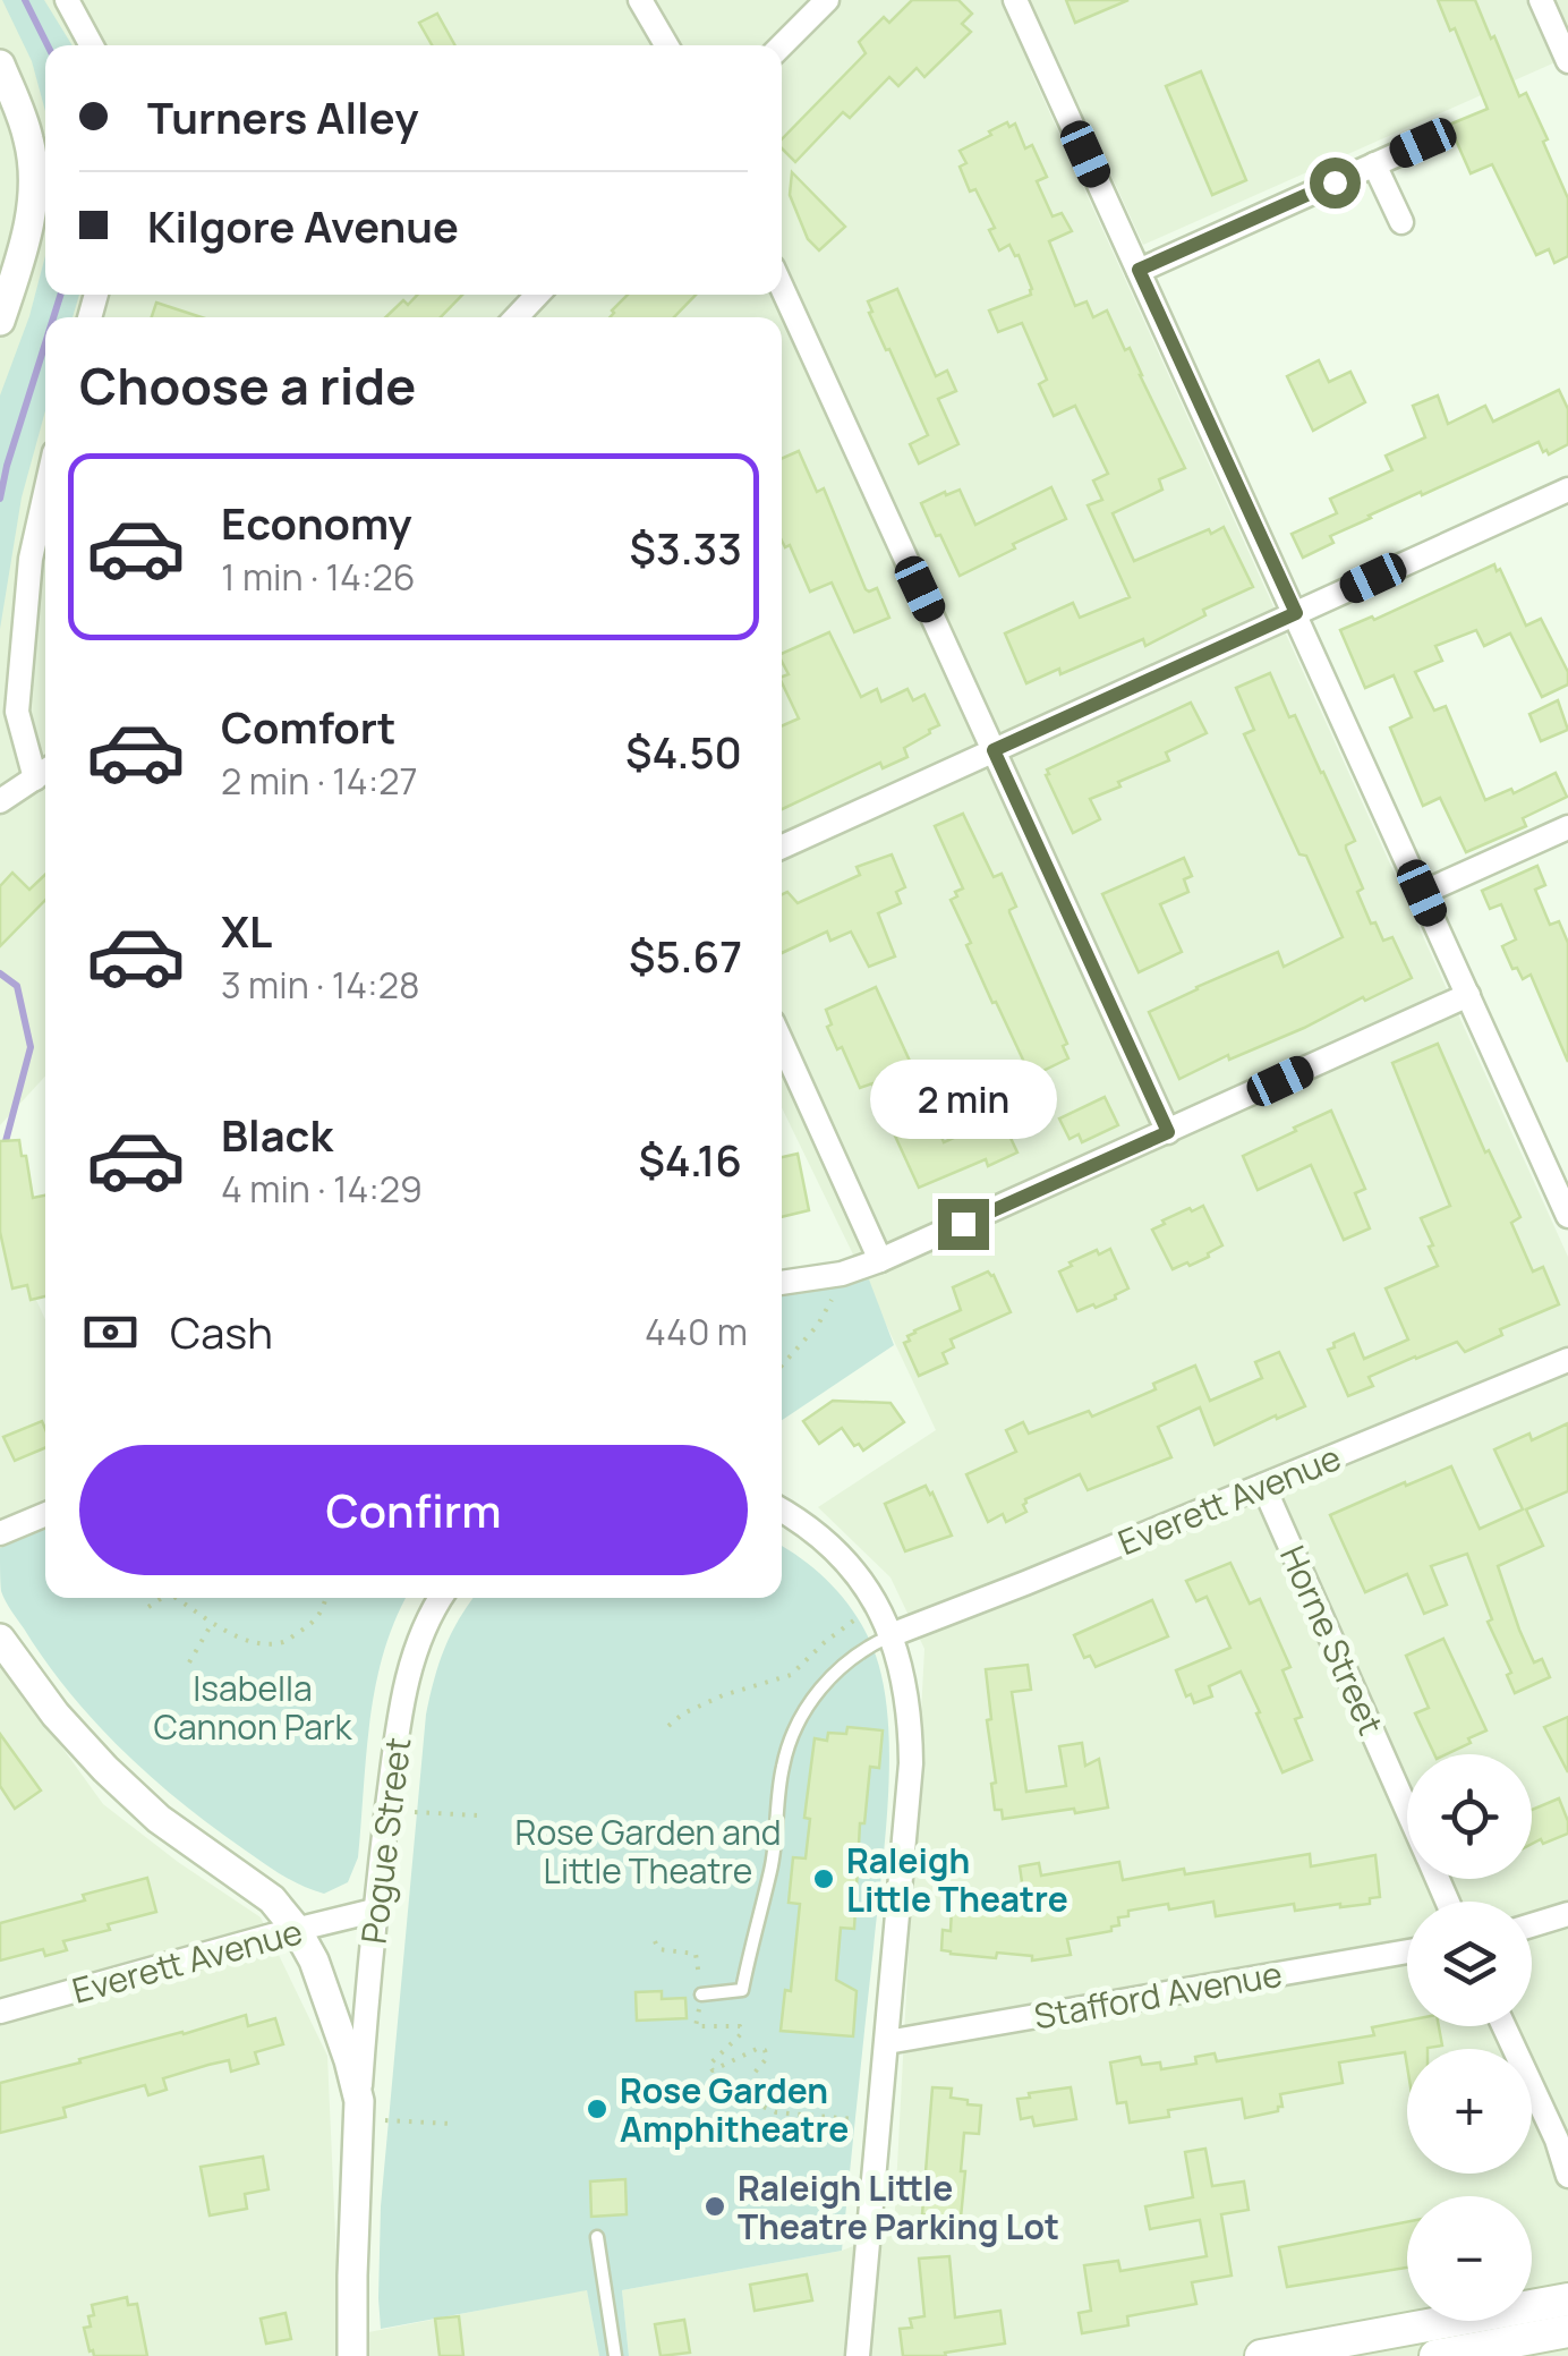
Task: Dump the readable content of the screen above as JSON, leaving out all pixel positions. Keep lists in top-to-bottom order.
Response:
{
  "streets": {
    "street": [
      "Everett Avenue",
      "Horne Street",
      "Pogue Street",
      "Stafford Avenue"
    ]
  },
  "crossings": [
    ["Everett Avenue", "Horne Street"],
    ["Everett Avenue", "Pogue Street"]
  ],
  "parks": ["Isabella Cannon Park", "Rose Garden and Little Theatre"],
  "places": ["Raleigh Little Theatre", "Rose Garden Amphitheatre", "Raleigh Little Theatre Parking Lot"],
  "page": {
    "banner": ["Turners Alley", "Kilgore Avenue"],
    "heading": "Choose a ride",
    "list": [
      {
        "name": "Economy",
        "note": "1 min · 14:26",
        "value": "$3.33"
      },
      {
        "name": "Comfort",
        "note": "2 min · 14:27",
        "value": "$4.50"
      },
      {
        "name": "XL",
        "note": "3 min · 14:28",
        "value": "$5.67"
      },
      {
        "name": "Black",
        "note": "4 min · 14:29",
        "value": "$4.16"
      }
    ],
    "bubble": "2 min",
    "pay": ["Cash", "440 m"],
    "buttons": "Confirm",
    "map_buttons": ["+", "−"]
  }
}
